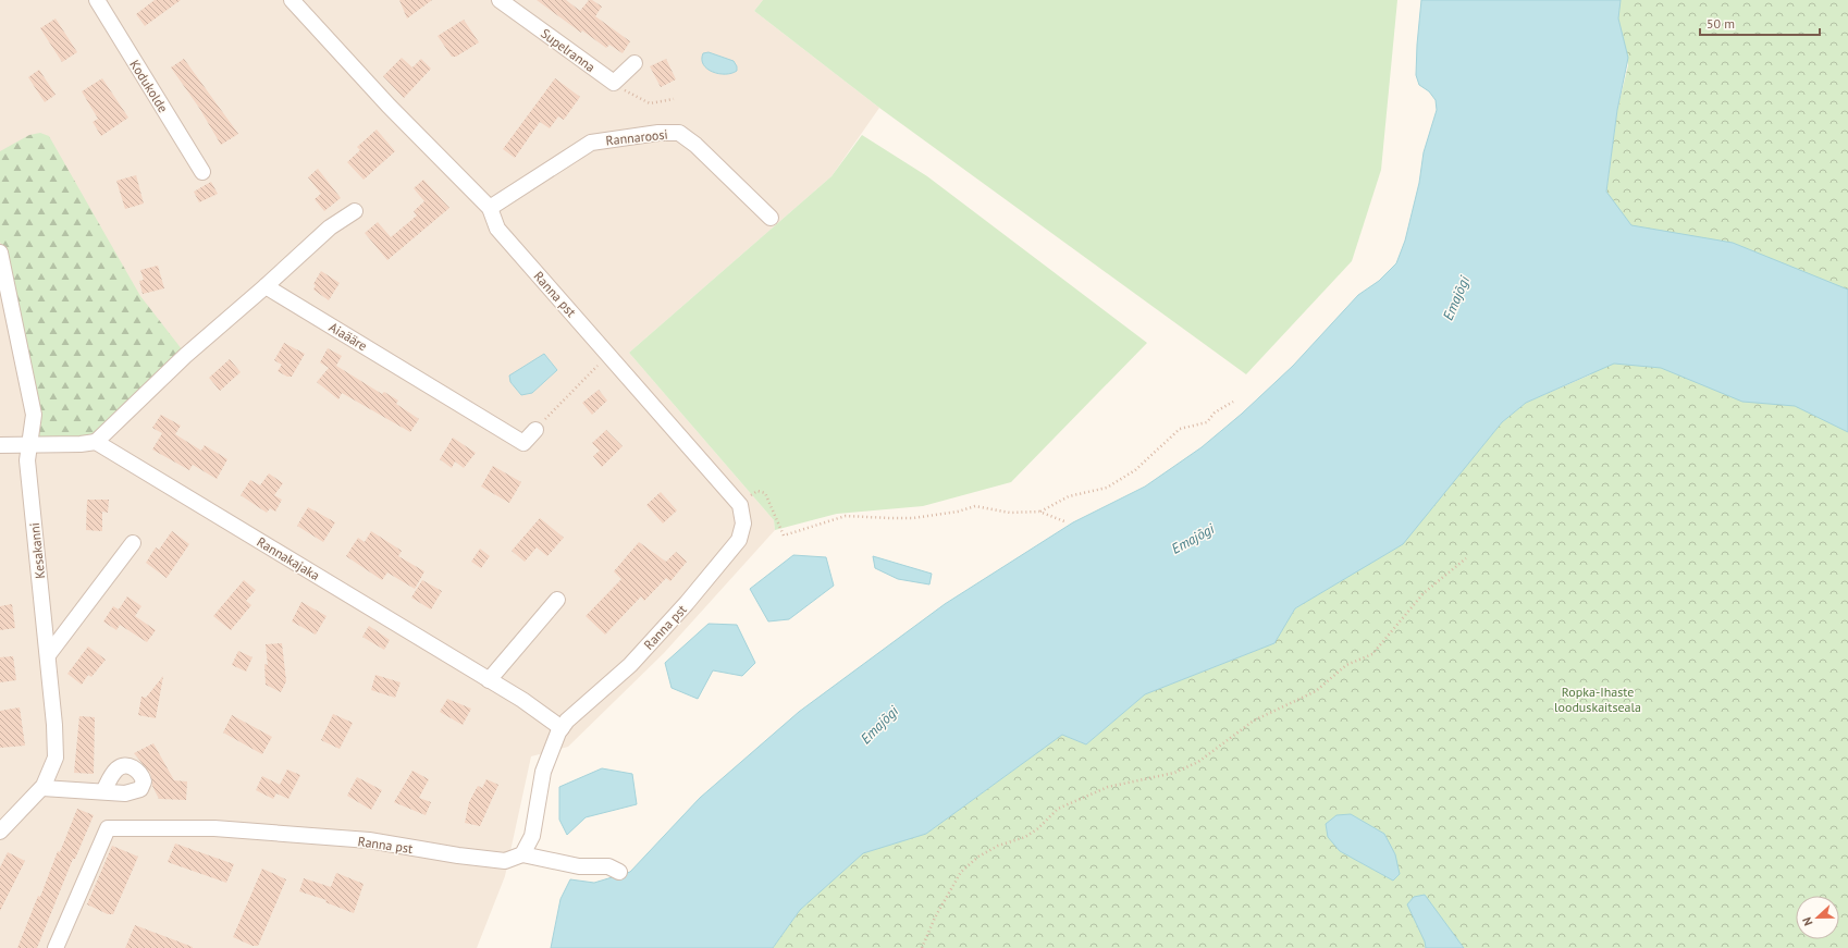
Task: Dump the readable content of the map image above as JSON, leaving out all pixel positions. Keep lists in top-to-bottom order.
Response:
{
  "streets": {
    "street": [
      "Supelranna",
      "Kodukolde",
      "Rannaroosi",
      "Ranna pst",
      "Aiaääre",
      "Kesakanni",
      "Rannakajaka"
    ]
  },
  "crossings": [
    ["Rannaroosi", "Ranna pst"],
    ["Ranna pst", "Rannakajaka"]
  ],
  "water": ["Emajõgi"],
  "parks": ["Ropka-Ihaste looduskaitseala"],
  "scale_bar": "50 m",
  "north": "left"
}
